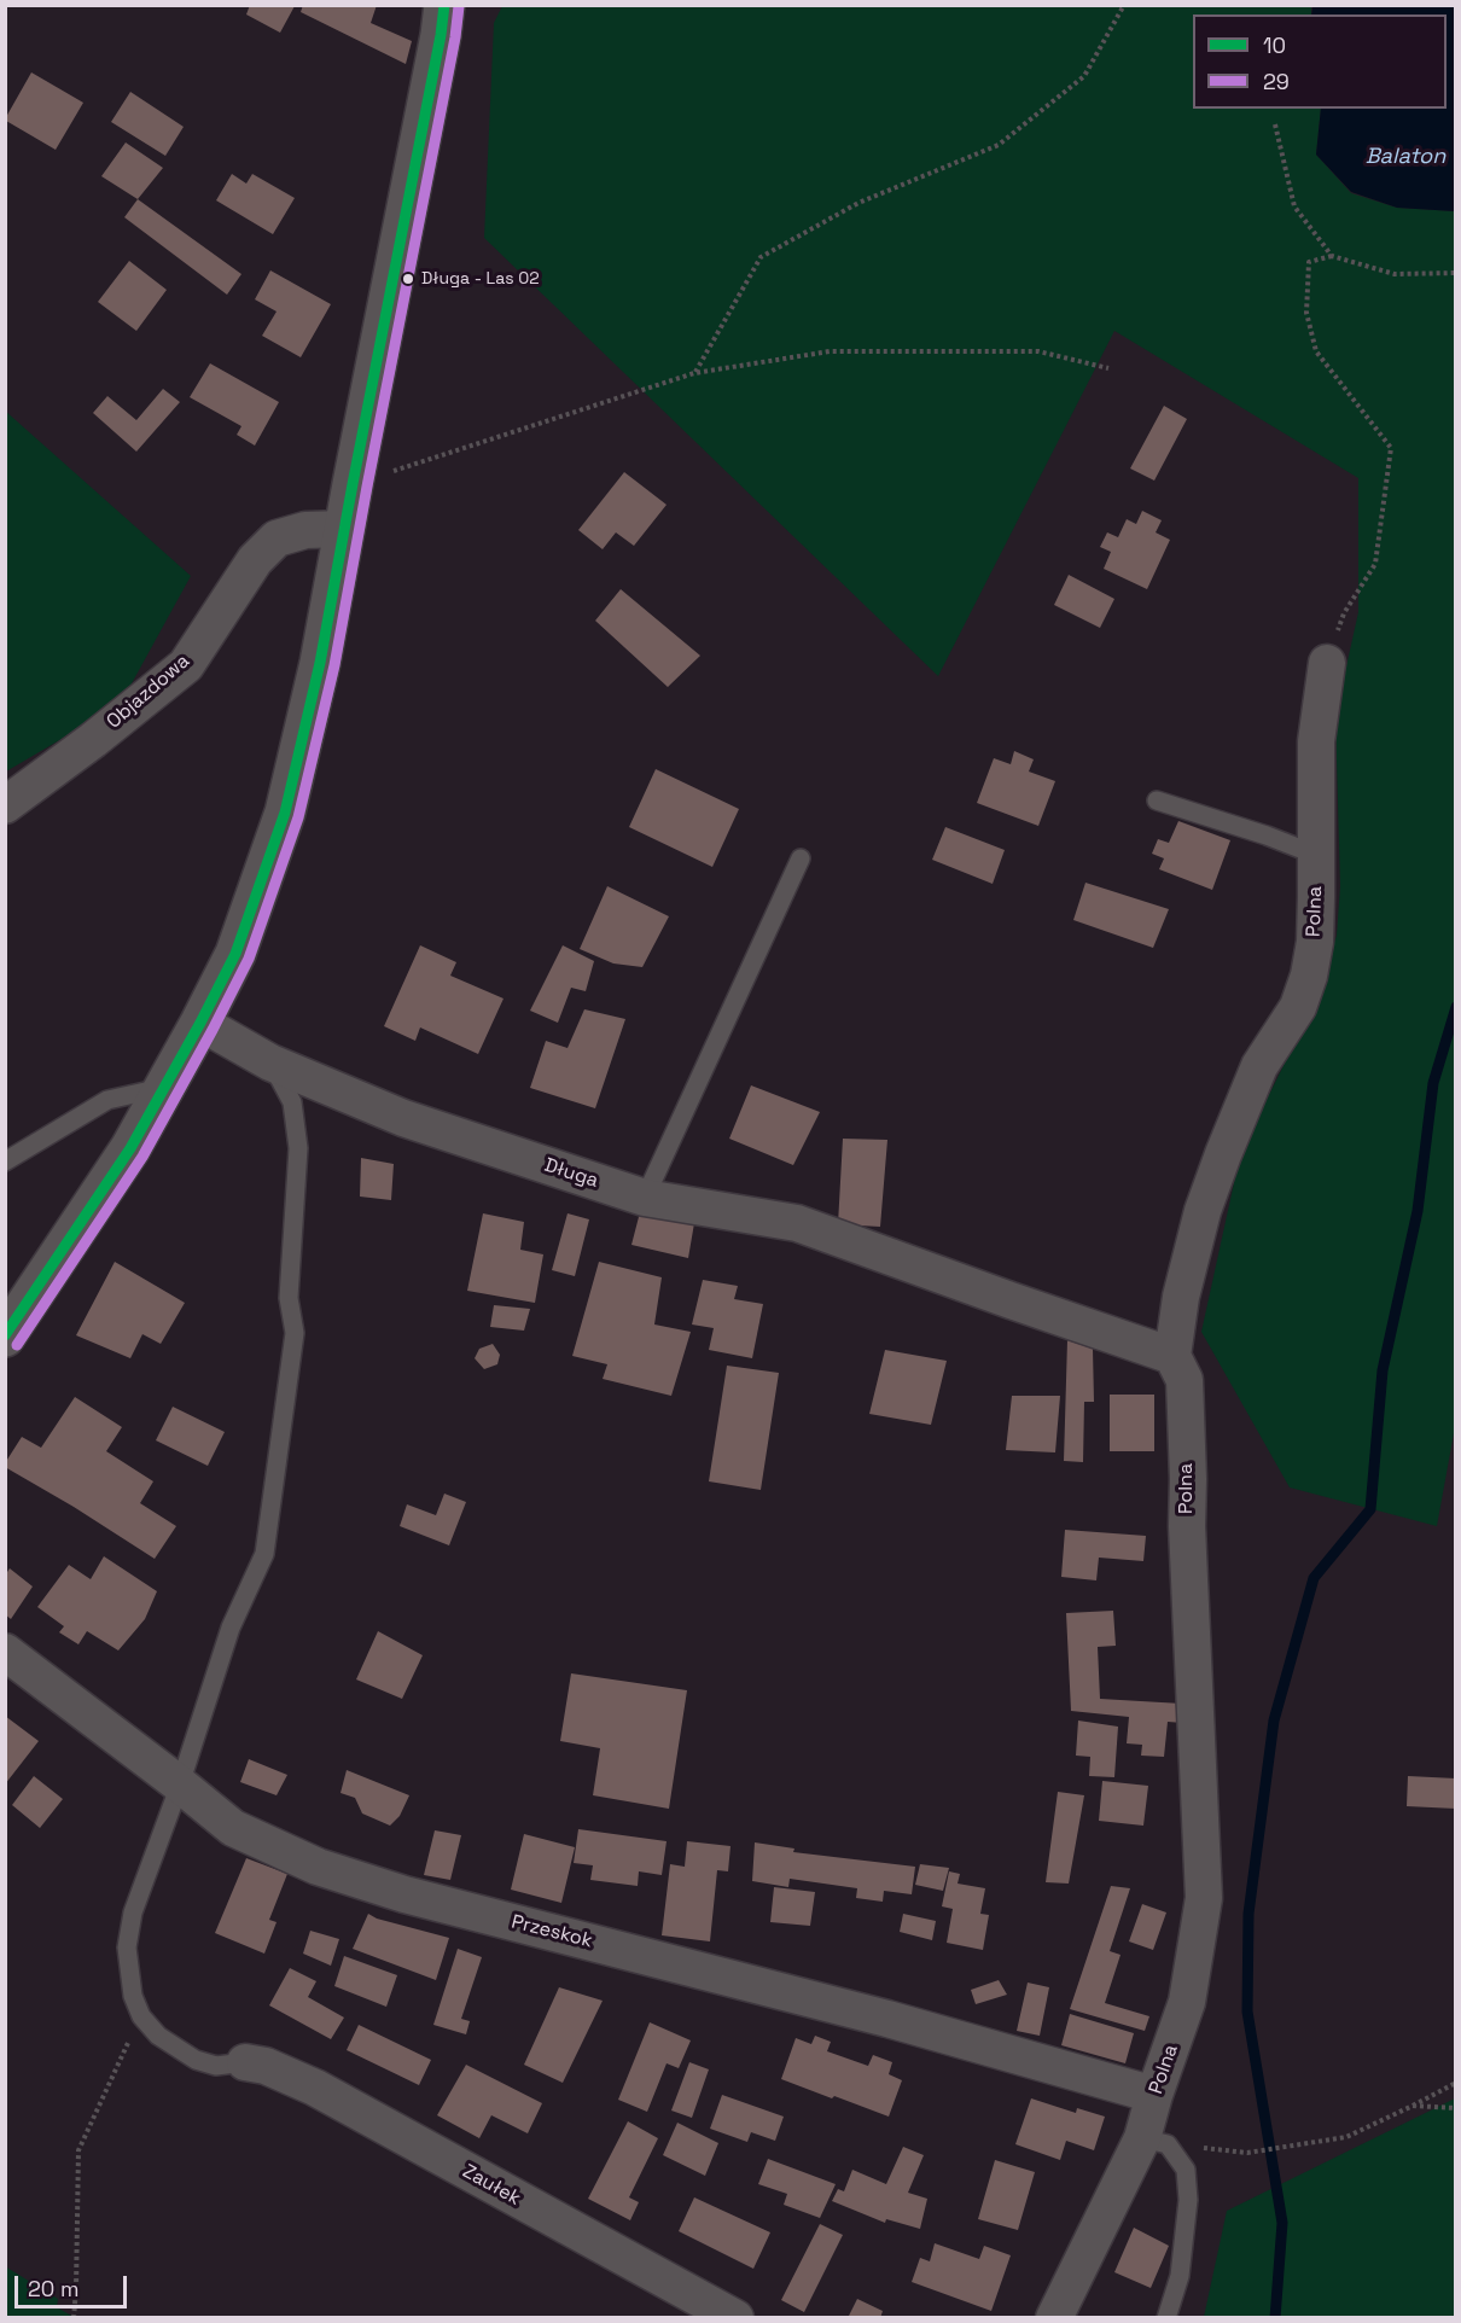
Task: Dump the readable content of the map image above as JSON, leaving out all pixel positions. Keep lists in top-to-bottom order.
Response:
{
  "streets": {
    "street": [
      "Objazdowa",
      "Polna",
      "Długa",
      "Przeskok",
      "Zaułek"
    ]
  },
  "crossings": [
    ["Polna", "Długa"],
    ["Polna", "Przeskok"]
  ],
  "water": ["Balaton"],
  "places": ["Długa - Las 02"],
  "lines": ["transit line 10", "transit line 29"],
  "legend": ["10", "29"],
  "scale_bar": "20 m"
}
